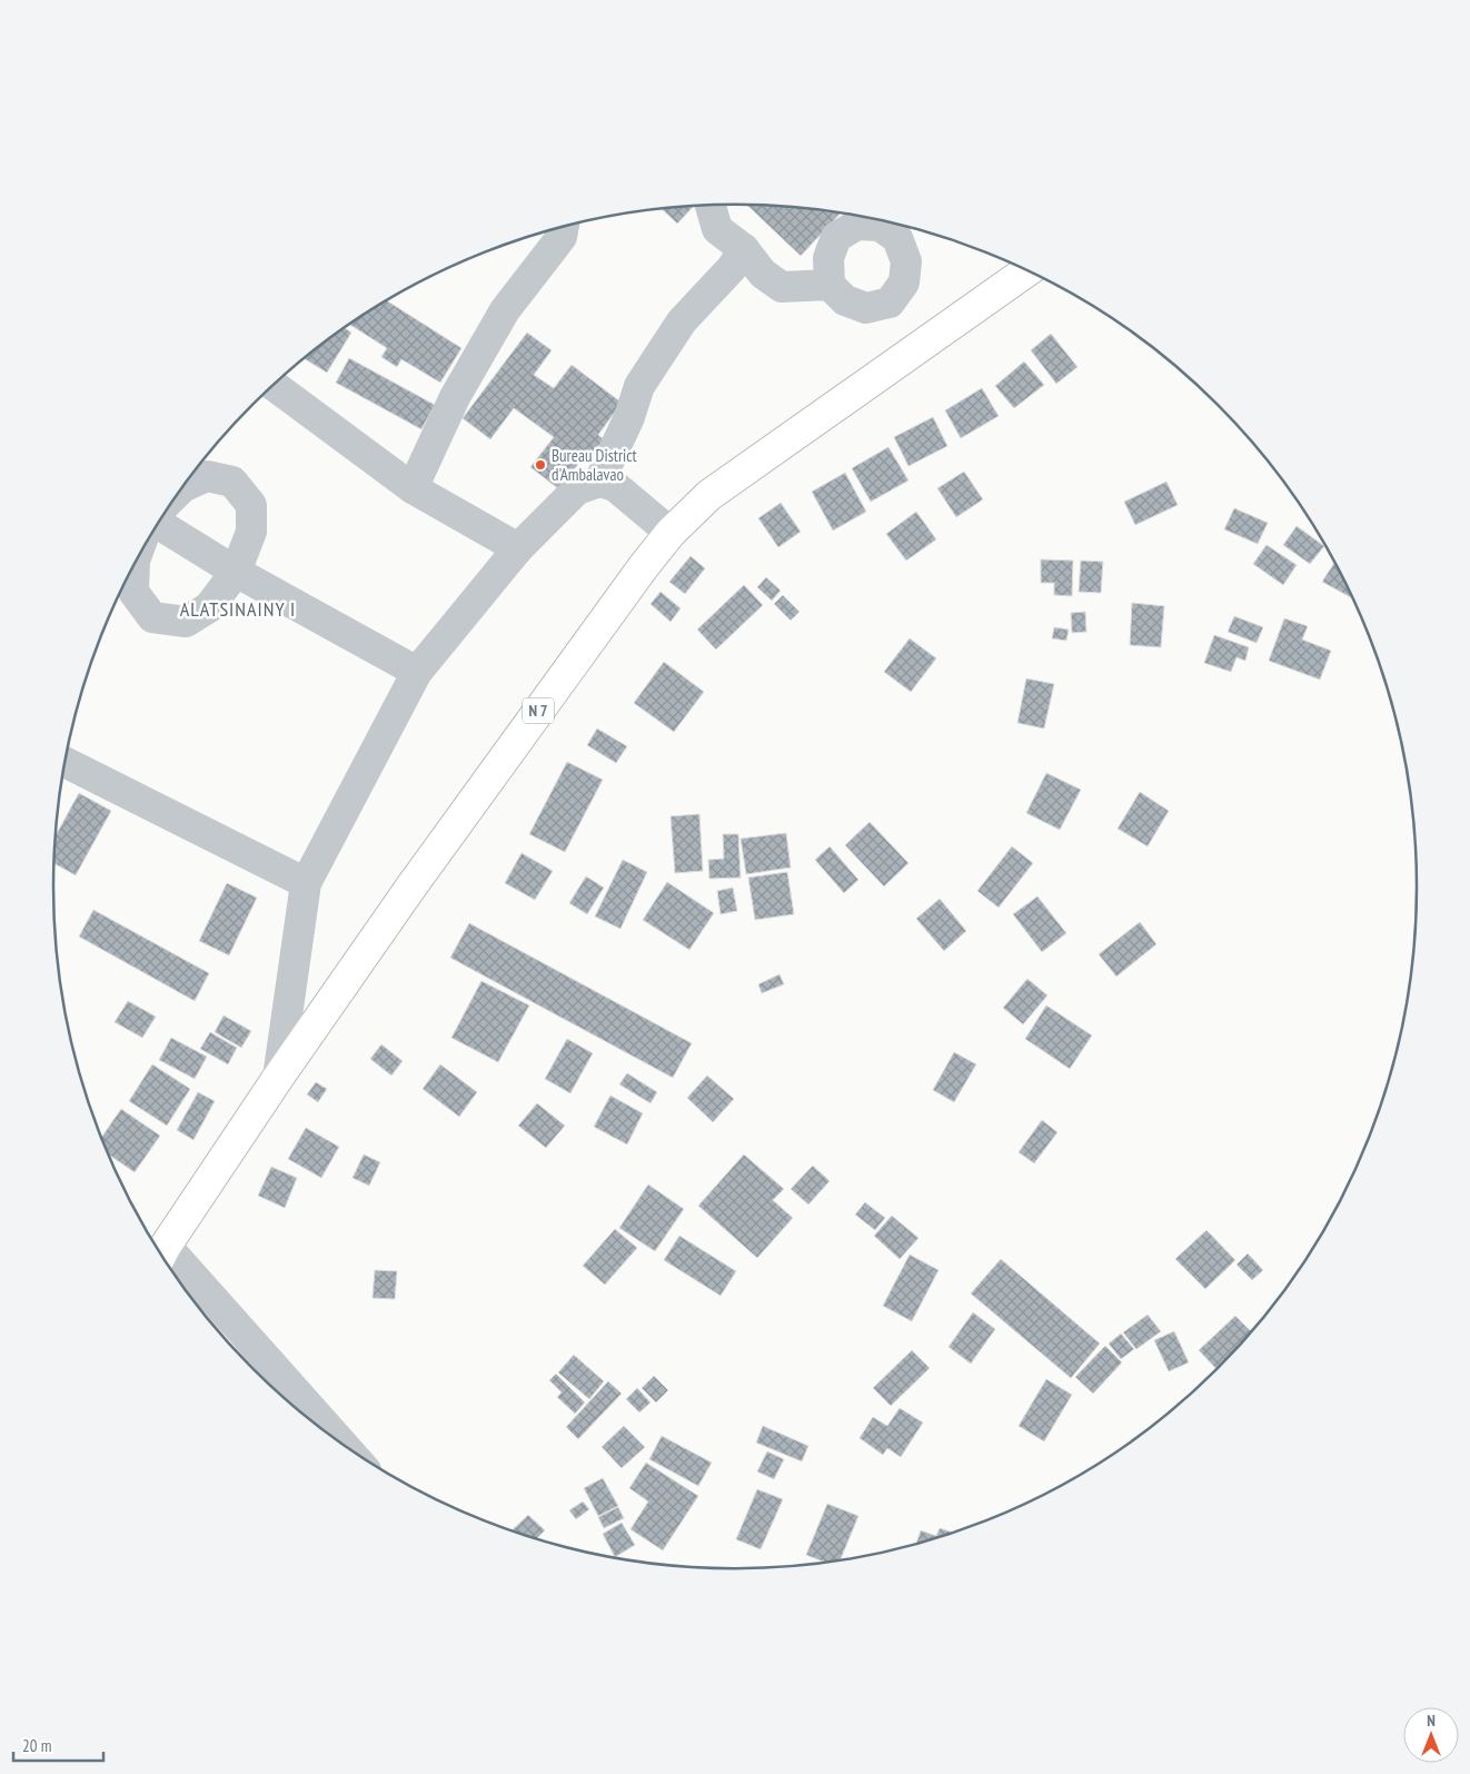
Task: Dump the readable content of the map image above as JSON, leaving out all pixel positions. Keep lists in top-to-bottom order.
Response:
{
  "streets": {
    "main road": ["N 7"]
  },
  "districts": ["ALATSINAINY I"],
  "places": ["Bureau District d'Ambalavao"],
  "scale_bar": "20 m",
  "north": "top"
}
